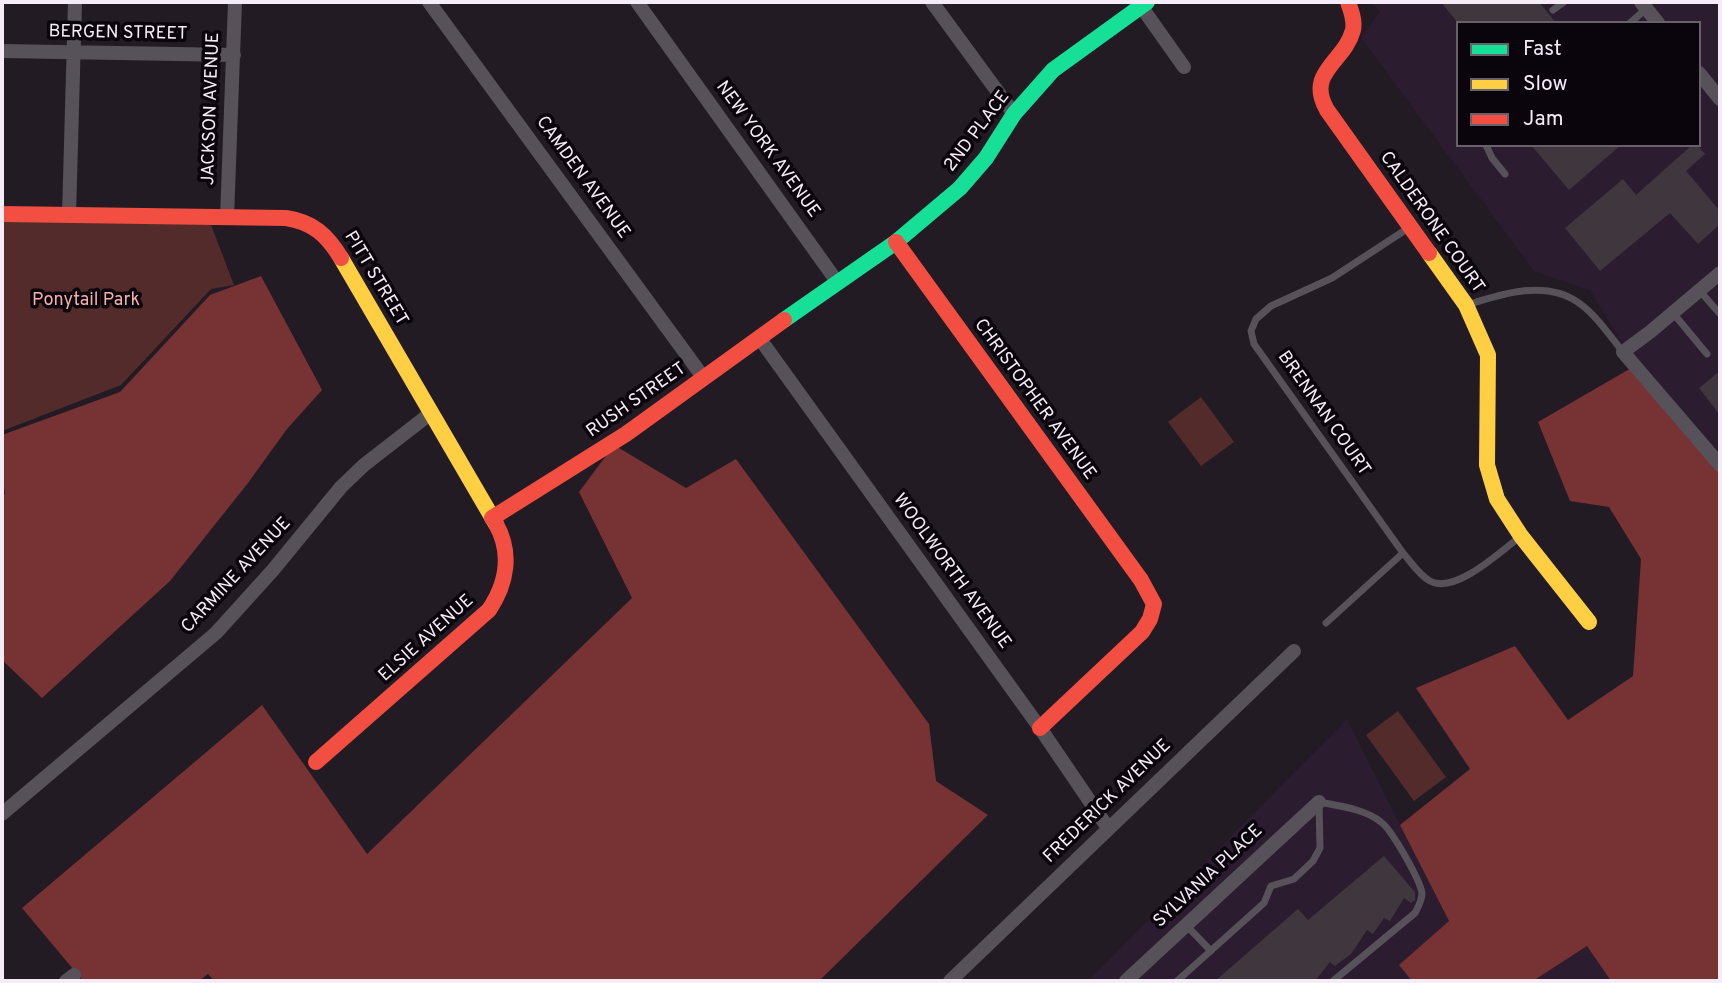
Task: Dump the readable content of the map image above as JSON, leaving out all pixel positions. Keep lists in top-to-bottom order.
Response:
{
  "streets": {
    "street": [
      "BERGEN STREET",
      "JACKSON AVENUE",
      "2ND PLACE",
      "NEW YORK AVENUE",
      "CAMDEN AVENUE",
      "CALDERONE COURT",
      "PITT STREET",
      "CHRISTOPHER AVENUE",
      "RUSH STREET",
      "WOOLWORTH AVENUE",
      "CARMINE AVENUE",
      "ELSIE AVENUE",
      "FREDERICK AVENUE",
      "SYLVANIA PLACE"
    ],
    "lane": ["BRENNAN COURT"]
  },
  "crossings": [
    ["BERGEN STREET", "JACKSON AVENUE"],
    ["JACKSON AVENUE", "PITT STREET"],
    ["2ND PLACE", "NEW YORK AVENUE"],
    ["2ND PLACE", "CHRISTOPHER AVENUE"],
    ["2ND PLACE", "RUSH STREET"],
    ["NEW YORK AVENUE", "RUSH STREET"],
    ["CAMDEN AVENUE", "RUSH STREET"],
    ["CALDERONE COURT", "BRENNAN COURT"],
    ["PITT STREET", "RUSH STREET"],
    ["PITT STREET", "CARMINE AVENUE"],
    ["PITT STREET", "ELSIE AVENUE"],
    ["CHRISTOPHER AVENUE", "WOOLWORTH AVENUE"],
    ["RUSH STREET", "WOOLWORTH AVENUE"],
    ["RUSH STREET", "ELSIE AVENUE"],
    ["WOOLWORTH AVENUE", "FREDERICK AVENUE"]
  ],
  "parks": ["Ponytail Park"],
  "legend": ["Fast", "Slow", "Jam"]
}
